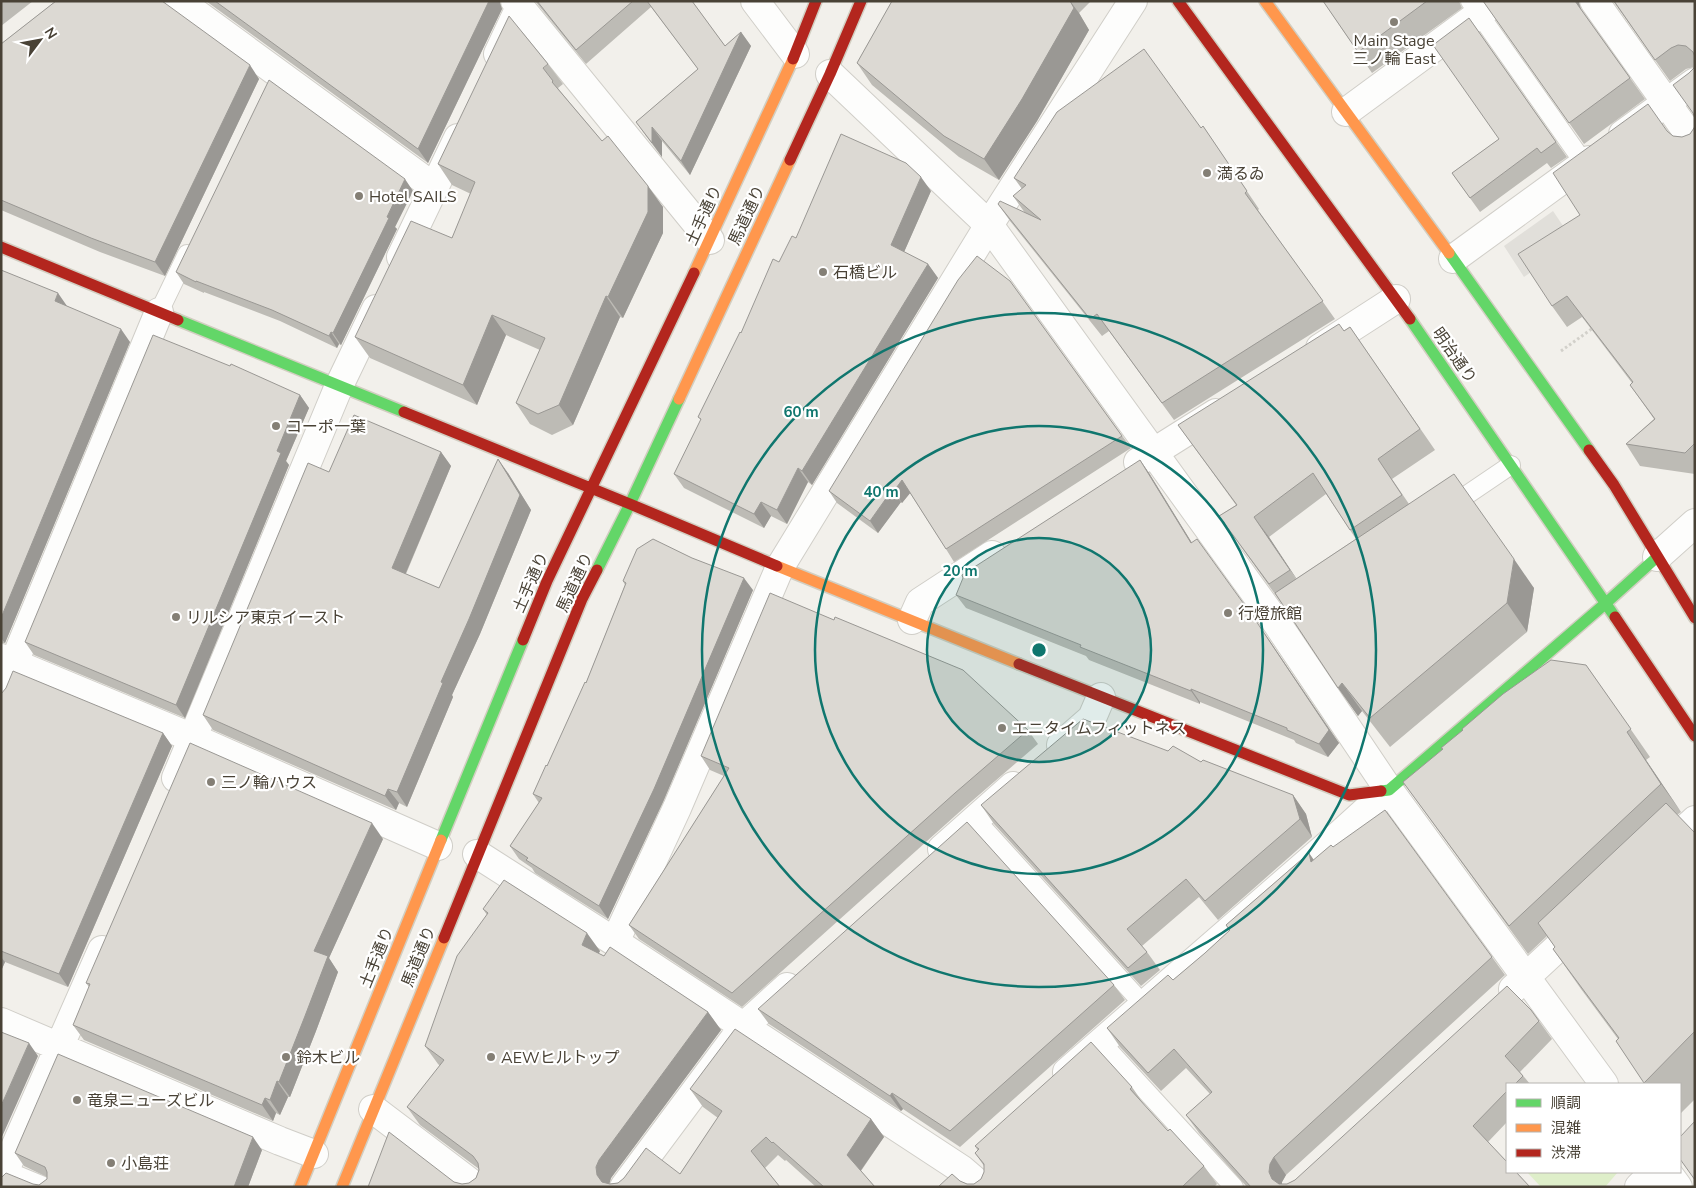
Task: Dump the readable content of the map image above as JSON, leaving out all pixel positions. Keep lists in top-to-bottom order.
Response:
{
  "streets": {
    "street": ["土手通り", "馬道通り", "明治通り"]
  },
  "places": [
    "Main Stage 三ノ輪 East",
    "満るゐ",
    "Hotel SAILS",
    "石橋ビル",
    "コーポ一葉",
    "行燈旅館",
    "リルシア東京イースト",
    "エニタイムフィットネス",
    "三ノ輪ハウス",
    "鈴木ビル",
    "AEWヒルトップ",
    "竜泉ニューズビル",
    "小島荘"
  ],
  "legend": ["順調", "混雑", "渋滞"],
  "north": "top right",
  "rings": ["60 m", "40 m", "20 m"]
}
